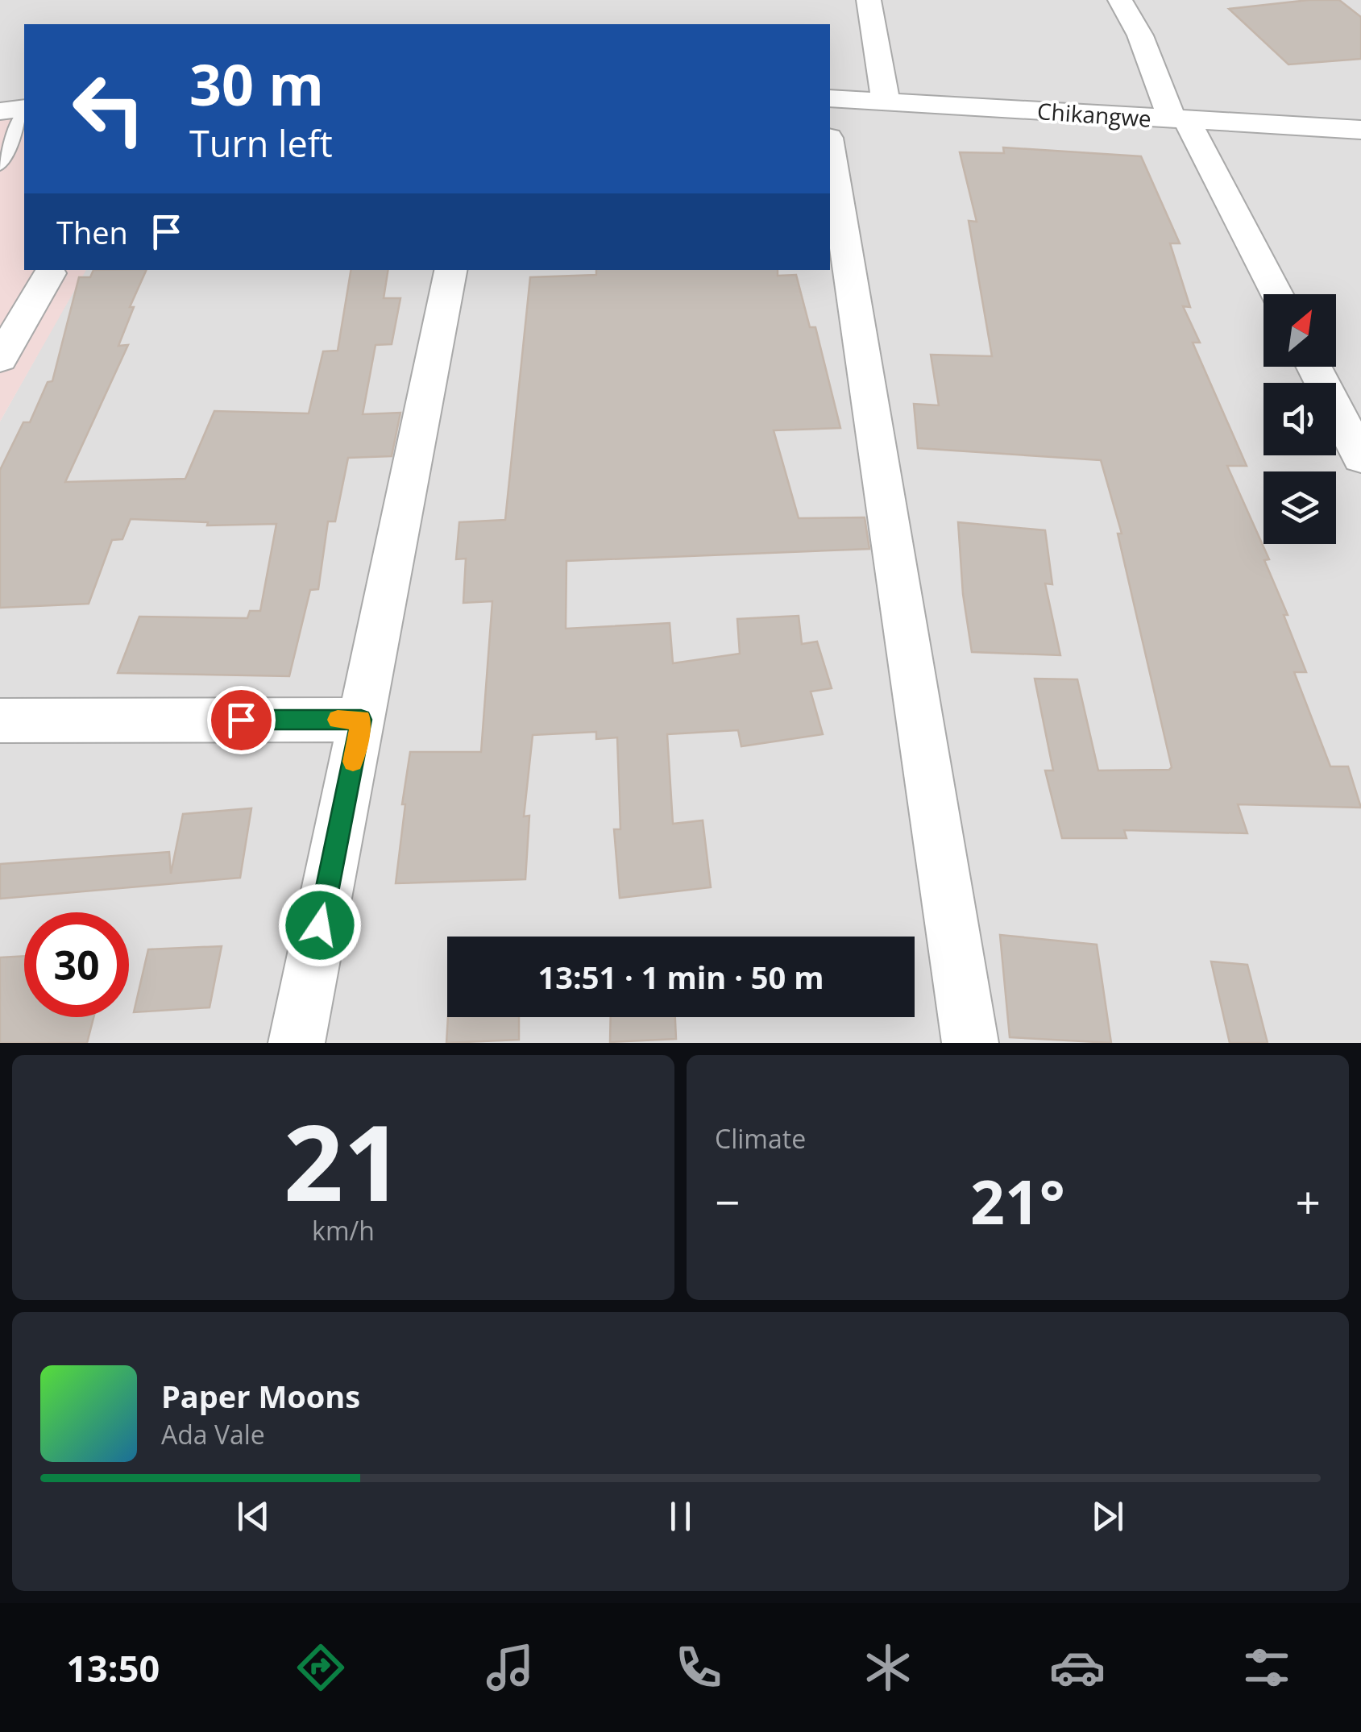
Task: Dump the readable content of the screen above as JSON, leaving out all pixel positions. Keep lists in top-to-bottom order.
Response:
{
  "streets": {
    "street": ["Chikangwe"]
  },
  "north": "top right",
  "page": {
    "turn": ["30 m", "Turn left"],
    "then": "Then",
    "limit": "30",
    "trip": "13:51 · 1 min · 50 m",
    "tile": [
      ["21", "km/h"],
      "Climate"
    ],
    "heat": ["−", "21°", "+"],
    "song": ["Paper Moons", "Ada Vale"],
    "tabs": "13:50"
  }
}
